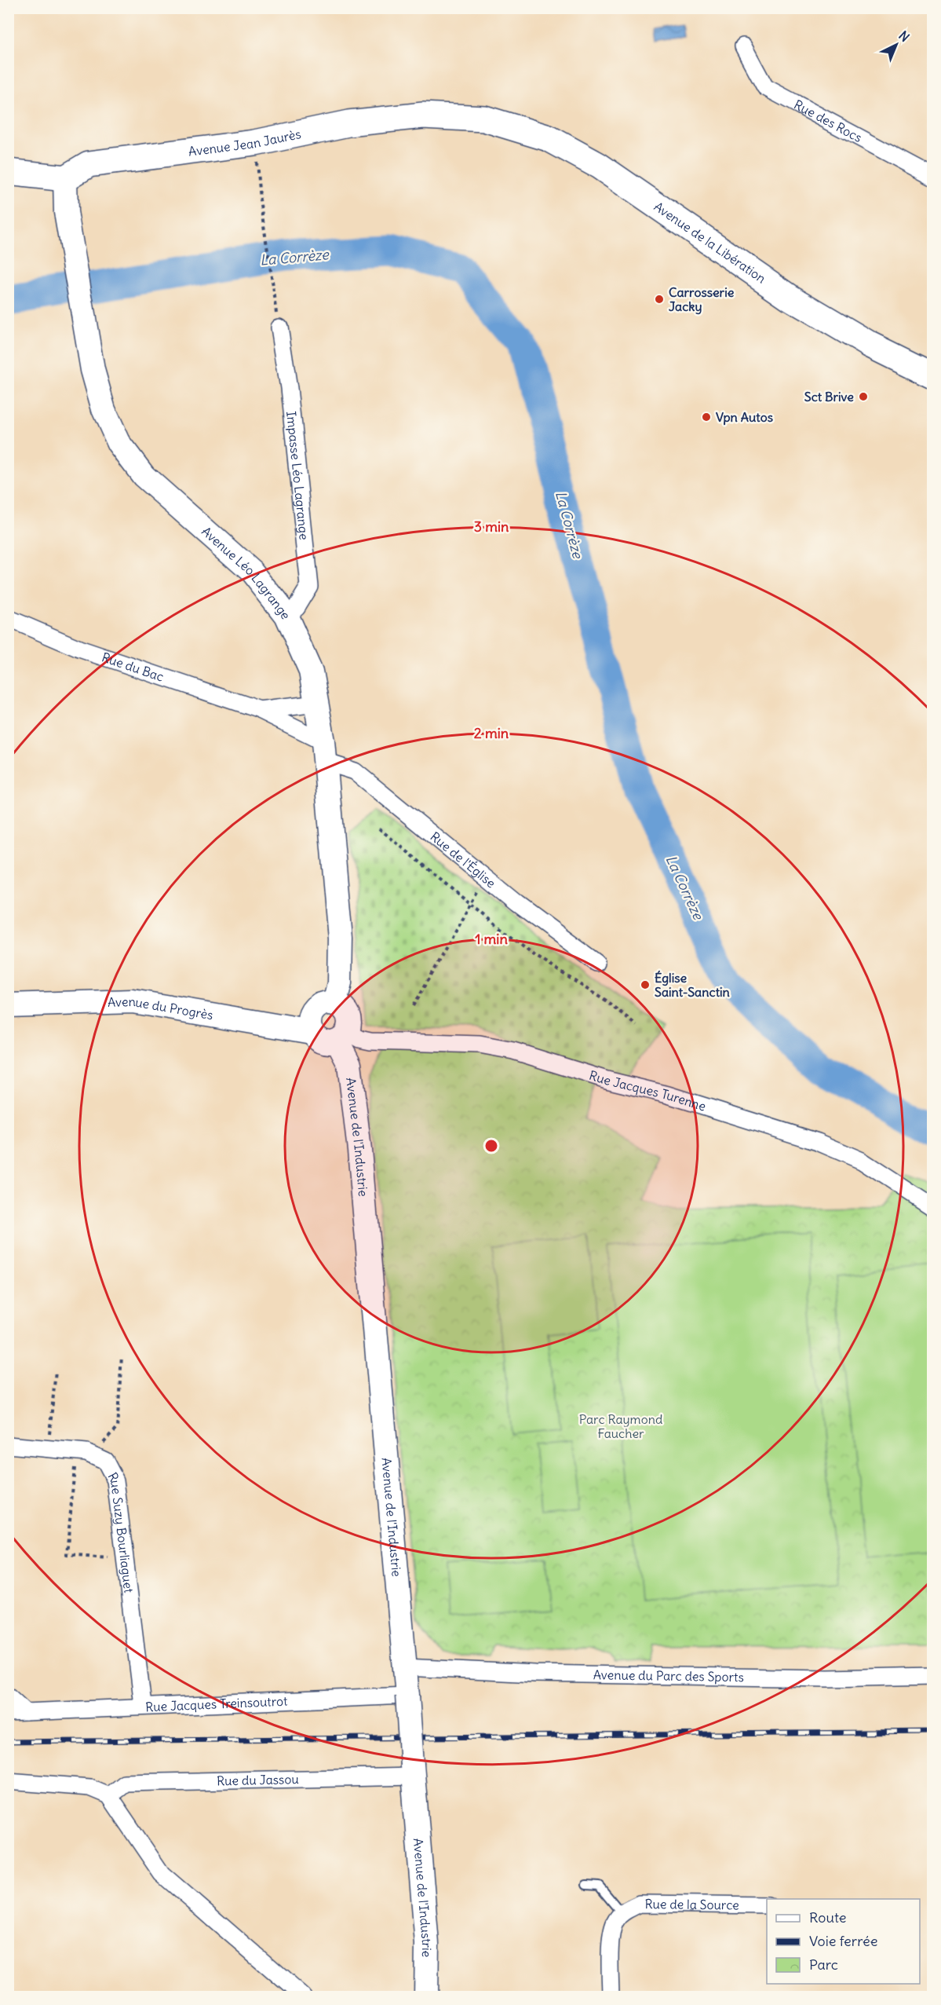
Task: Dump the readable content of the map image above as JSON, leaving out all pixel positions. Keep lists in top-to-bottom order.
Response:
{
  "streets": {
    "main road": [
      "Avenue Jean Jaurès",
      "Avenue de la Libération",
      "Avenue Léo Lagrange",
      "Avenue du Progrès",
      "Avenue de l'Industrie"
    ],
    "street": [
      "Rue des Rocs",
      "Impasse Léo Lagrange",
      "Rue du Bac",
      "Rue de l'Église",
      "Rue Jacques Turenne",
      "Rue Suzy Bourliaguet",
      "Avenue du Parc des Sports",
      "Rue Jacques Treinsoutrot",
      "Rue du Jassou",
      "Rue de la Source"
    ]
  },
  "crossings": [
    ["Avenue Jean Jaurès", "Avenue de la Libération"],
    ["Avenue Jean Jaurès", "Avenue Léo Lagrange"],
    ["Impasse Léo Lagrange", "Avenue Léo Lagrange"],
    ["Avenue Léo Lagrange", "Rue du Bac"],
    ["Avenue Léo Lagrange", "Rue de l'Église"],
    ["Avenue Léo Lagrange", "Avenue du Progrès"],
    ["Avenue Léo Lagrange", "Rue Jacques Turenne"],
    ["Avenue Léo Lagrange", "Avenue de l'Industrie"],
    ["Rue du Bac", "Rue de l'Église"],
    ["Avenue du Progrès", "Rue Jacques Turenne"],
    ["Avenue du Progrès", "Avenue de l'Industrie"],
    ["Rue Jacques Turenne", "Avenue de l'Industrie"],
    ["Avenue de l'Industrie", "Avenue du Parc des Sports"],
    ["Avenue de l'Industrie", "Rue Jacques Treinsoutrot"],
    ["Avenue de l'Industrie", "Rue du Jassou"],
    ["Rue Suzy Bourliaguet", "Rue Jacques Treinsoutrot"]
  ],
  "water": ["La Corrèze"],
  "parks": ["Parc Raymond Faucher"],
  "places": [
    "Carrosserie Jacky",
    "Sct Brive",
    "Vpn Autos",
    "Église Saint-Sanctin"
  ],
  "legend": ["Route", "Voie ferrée", "Parc"],
  "north": "top right",
  "rings": ["3 min", "2 min", "1 min"]
}
